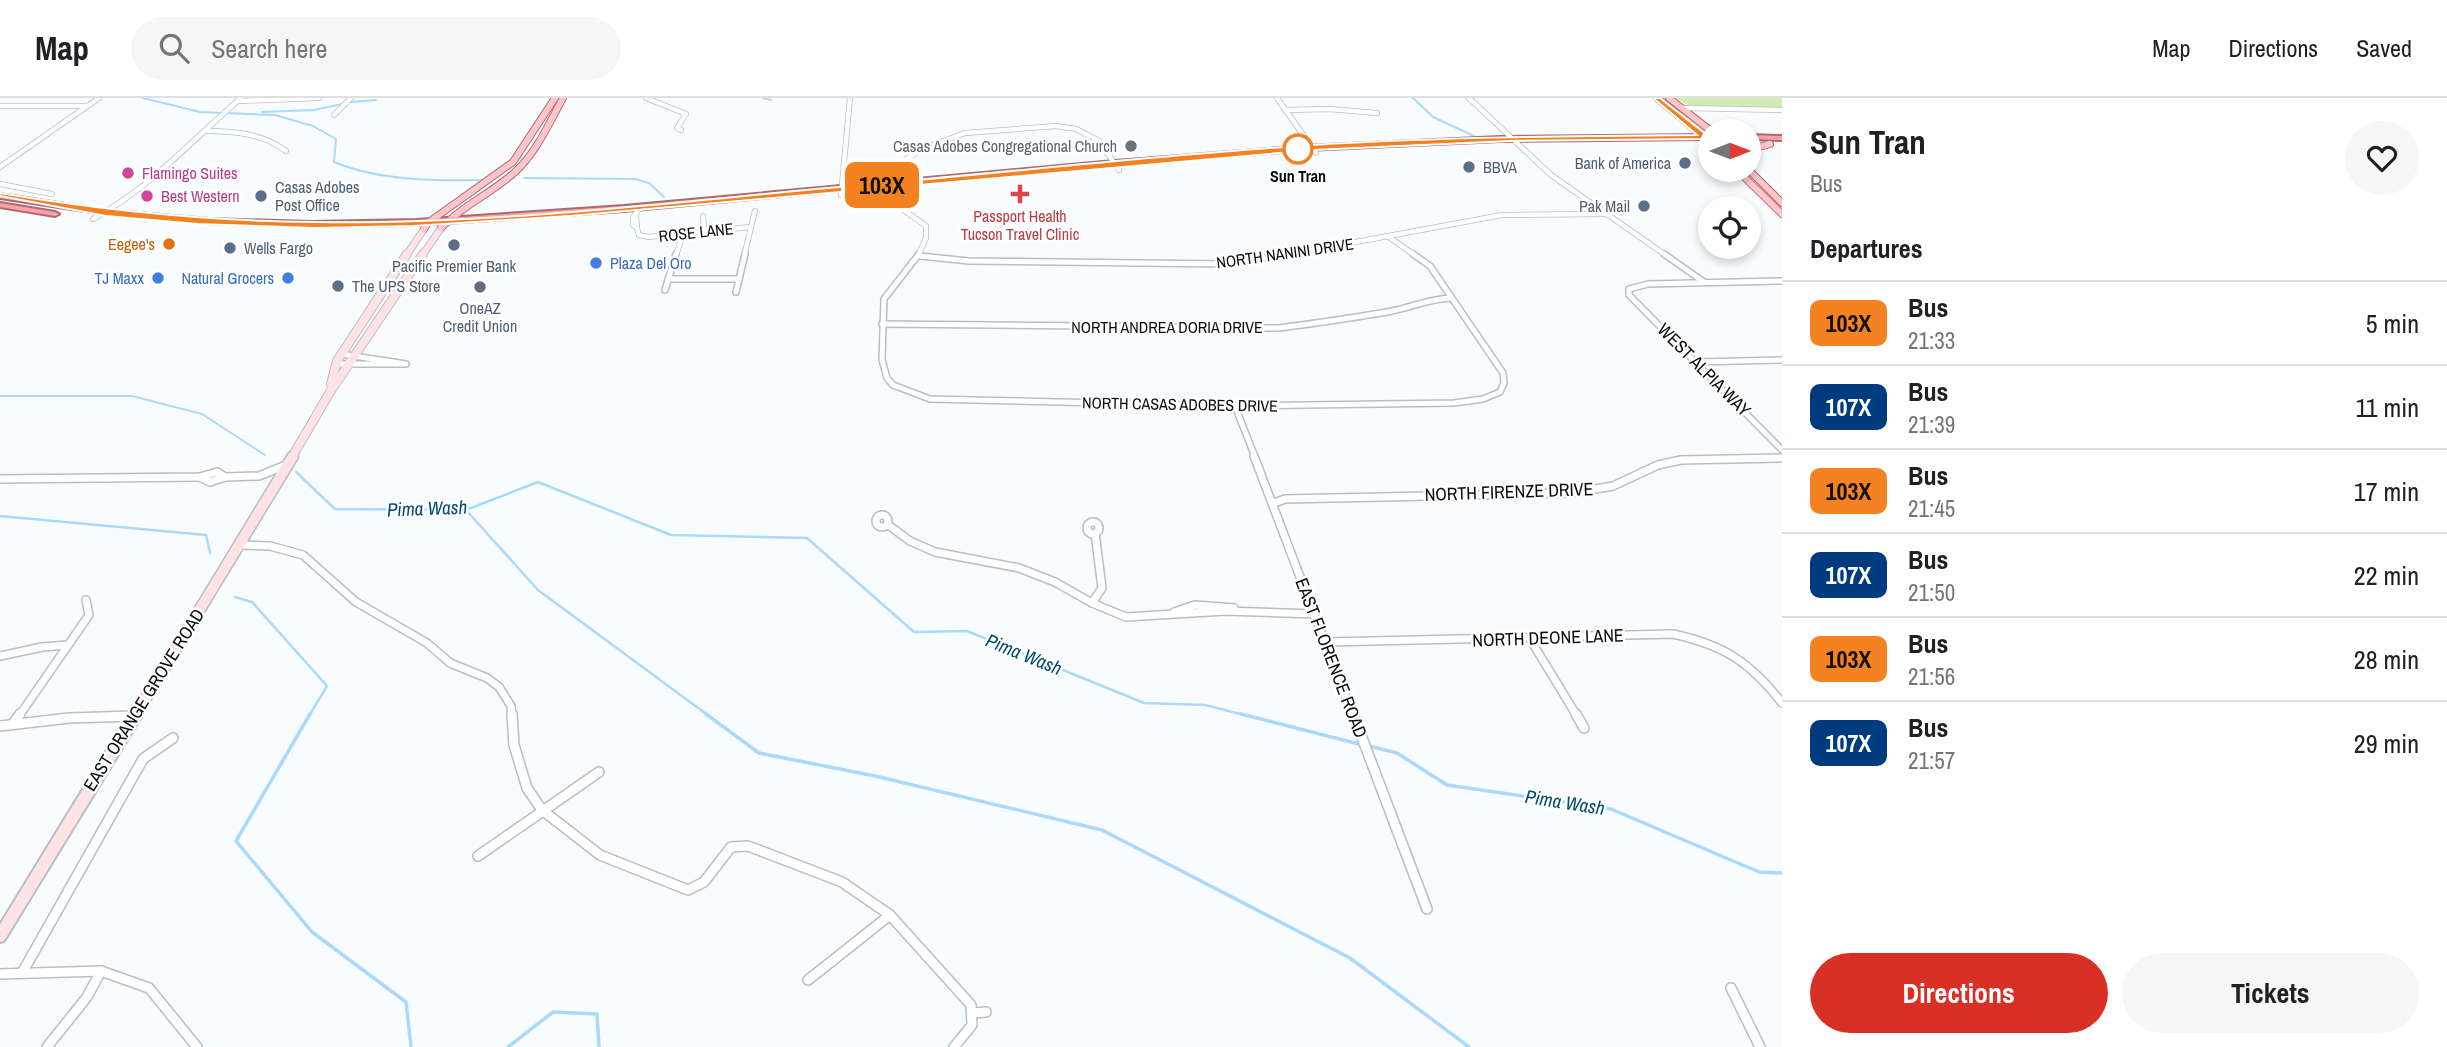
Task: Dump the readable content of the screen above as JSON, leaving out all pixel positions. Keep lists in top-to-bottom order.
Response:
{
  "streets": {
    "main road": ["EAST ORANGE GROVE ROAD"],
    "street": [
      "ROSE LANE",
      "NORTH NANINI DRIVE",
      "NORTH ANDREA DORIA DRIVE",
      "WEST ALPIA WAY",
      "NORTH CASAS ADOBES DRIVE",
      "NORTH FIRENZE DRIVE",
      "NORTH DEONE LANE",
      "EAST FLORENCE ROAD"
    ]
  },
  "crossings": [
    ["NORTH NANINI DRIVE", "NORTH CASAS ADOBES DRIVE"],
    ["NORTH ANDREA DORIA DRIVE", "NORTH CASAS ADOBES DRIVE"],
    ["NORTH CASAS ADOBES DRIVE", "EAST FLORENCE ROAD"],
    ["NORTH FIRENZE DRIVE", "EAST FLORENCE ROAD"],
    ["NORTH DEONE LANE", "EAST FLORENCE ROAD"]
  ],
  "water": ["Pima Wash"],
  "places": {
    "other": [
      "Casas Adobes Congregational Church",
      "Sun Tran",
      "Bank of America",
      "BBVA",
      "Flamingo Suites",
      "Best Western",
      "Casas Adobes Post Office",
      "Pak Mail",
      "Eegee's",
      "Pacific Premier Bank",
      "Wells Fargo",
      "Plaza Del Oro",
      "TJ Maxx",
      "Natural Grocers",
      "The UPS Store",
      "OneAZ Credit Union"
    ],
    "health": ["Passport Health Tucson Travel Clinic"]
  },
  "lines": ["bus line 103X"],
  "north": "right",
  "page": {
    "header": "Map",
    "search": "Search here",
    "nav": ["Map", "Directions", "Saved"],
    "on_map": "103X",
    "heading": [
      ["Sun Tran", "Bus"],
      "Departures"
    ],
    "list": [
      {
        "mark": "103X",
        "name": "Bus",
        "note": "21:33",
        "value": "5 min"
      },
      {
        "mark": "107X",
        "name": "Bus",
        "note": "21:39",
        "value": "11 min"
      },
      {
        "mark": "103X",
        "name": "Bus",
        "note": "21:45",
        "value": "17 min"
      },
      {
        "mark": "107X",
        "name": "Bus",
        "note": "21:50",
        "value": "22 min"
      },
      {
        "mark": "103X",
        "name": "Bus",
        "note": "21:56",
        "value": "28 min"
      },
      {
        "mark": "107X",
        "name": "Bus",
        "note": "21:57",
        "value": "29 min"
      }
    ],
    "buttons": ["Directions", "Tickets"]
  }
}
